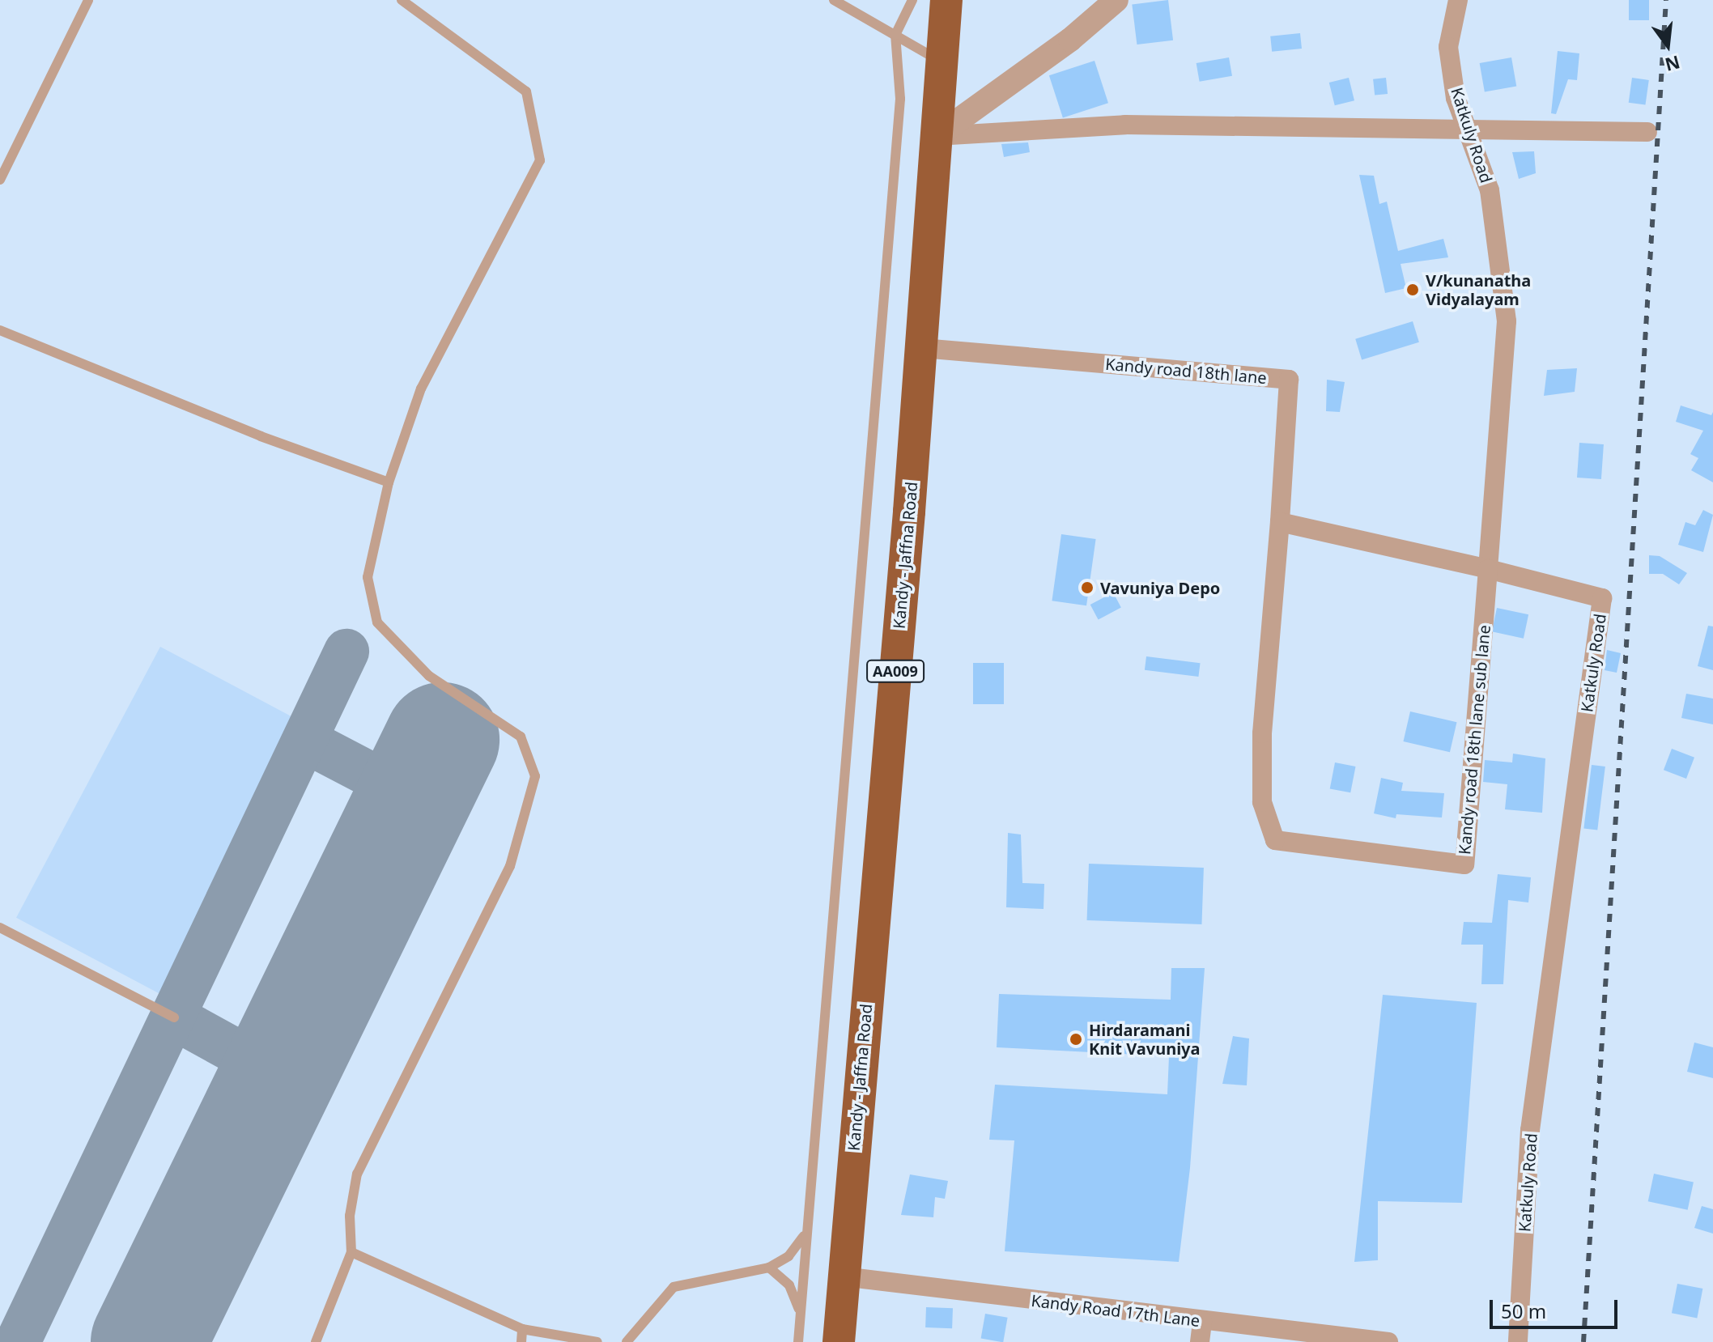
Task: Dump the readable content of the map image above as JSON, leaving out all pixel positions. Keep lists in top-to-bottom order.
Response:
{
  "streets": {
    "highway": ["Kandy - Jaffna Road", "AA009"],
    "street": [
      "Katkuly Road",
      "Kandy road 18th lane",
      "Kandy road 18th lane sub lane",
      "Kandy Road 17th Lane"
    ]
  },
  "crossings": [
    ["Katkuly Road", "Kandy road 18th lane sub lane"],
    ["Kandy road 18th lane", "Kandy - Jaffna Road"],
    ["Kandy road 18th lane", "Kandy road 18th lane sub lane"],
    ["Kandy - Jaffna Road", "Kandy Road 17th Lane"]
  ],
  "places": ["V/kunanatha Vidyalayam", "Vavuniya Depo", "Hirdaramani Knit Vavuniya"],
  "scale_bar": "50 m",
  "north": "bottom"
}
